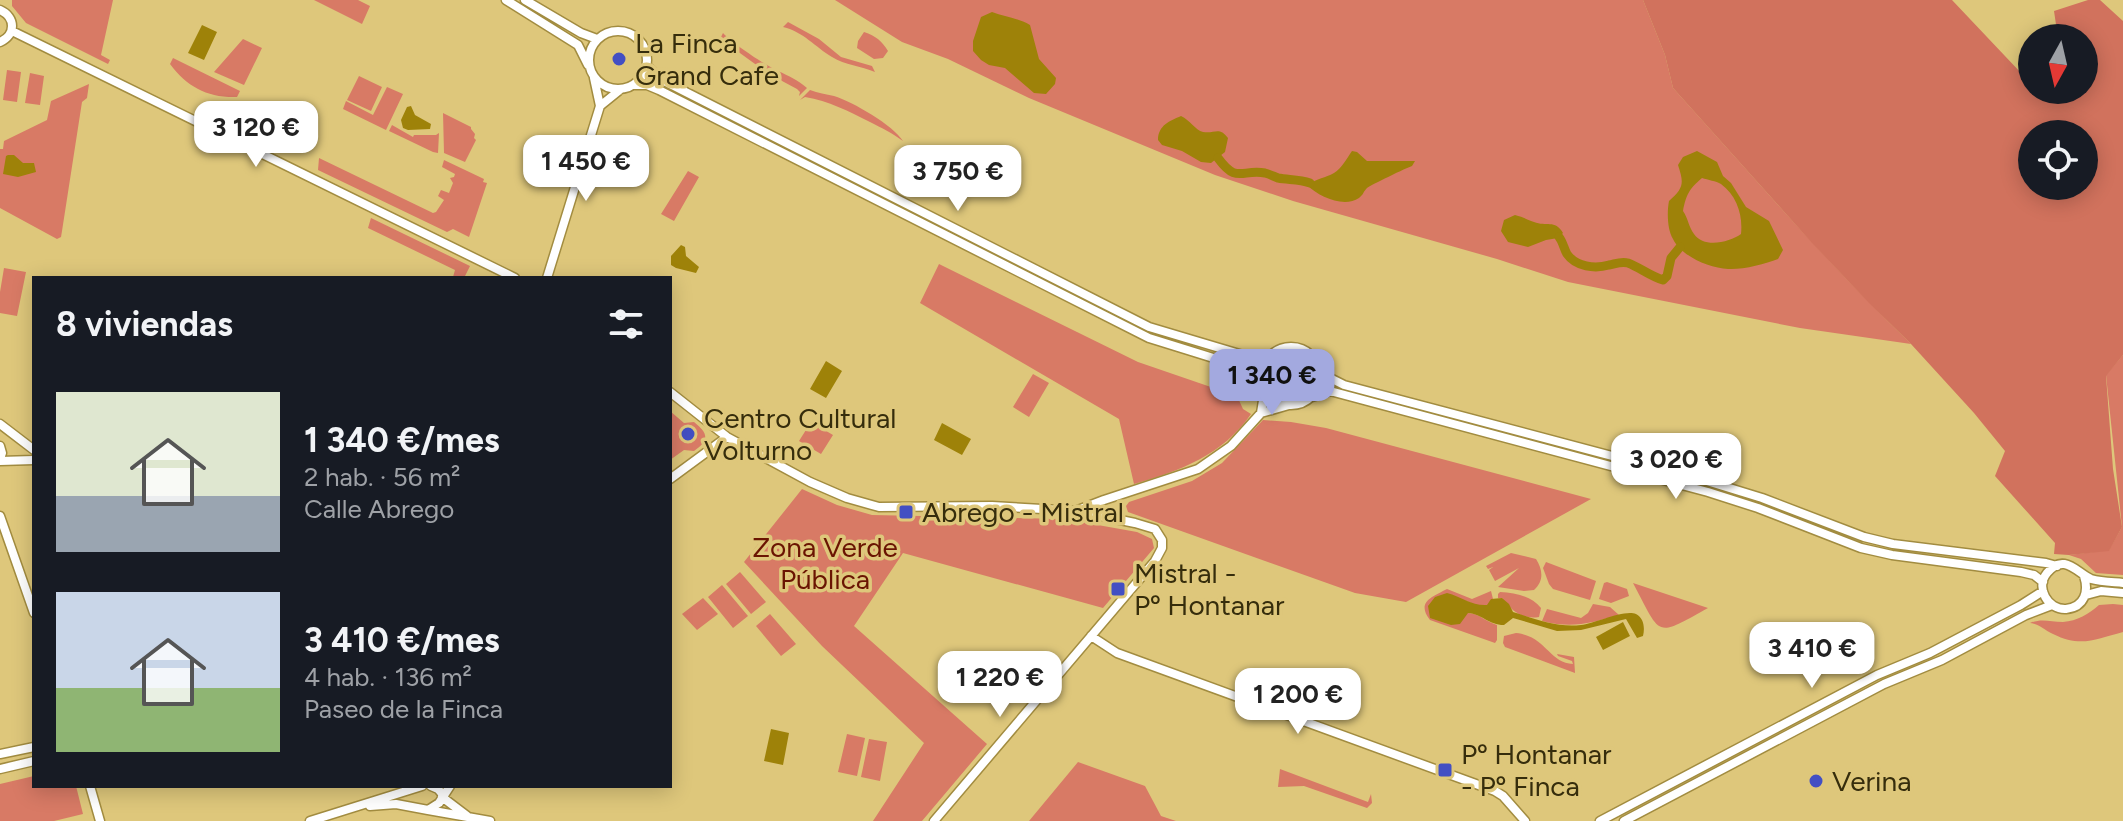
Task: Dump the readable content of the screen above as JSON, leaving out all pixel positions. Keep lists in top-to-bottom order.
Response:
{
  "parks": ["Zona Verde Pública"],
  "places": {
    "other": ["La Finca Grand Cafe", "Centro Cultural Volturno", "Verina"],
    "transit": ["Abrego - Mistral", "Mistral - Pº Hontanar", "Pº Hontanar - Pº Finca"]
  },
  "north": "bottom",
  "page": {
    "price": [
      "3 120 €",
      "1 450 €",
      "3 750 €",
      "1 340 €",
      "3 020 €",
      "3 410 €",
      "1 220 €",
      "1 200 €"
    ],
    "heading": "8 viviendas",
    "list": [
      {
        "name": "1 340 €/mes",
        "note": "2 hab. · 56 m² · Calle Abrego"
      },
      {
        "name": "3 410 €/mes",
        "note": "4 hab. · 136 m² · Paseo de la Finca"
      }
    ]
  }
}
